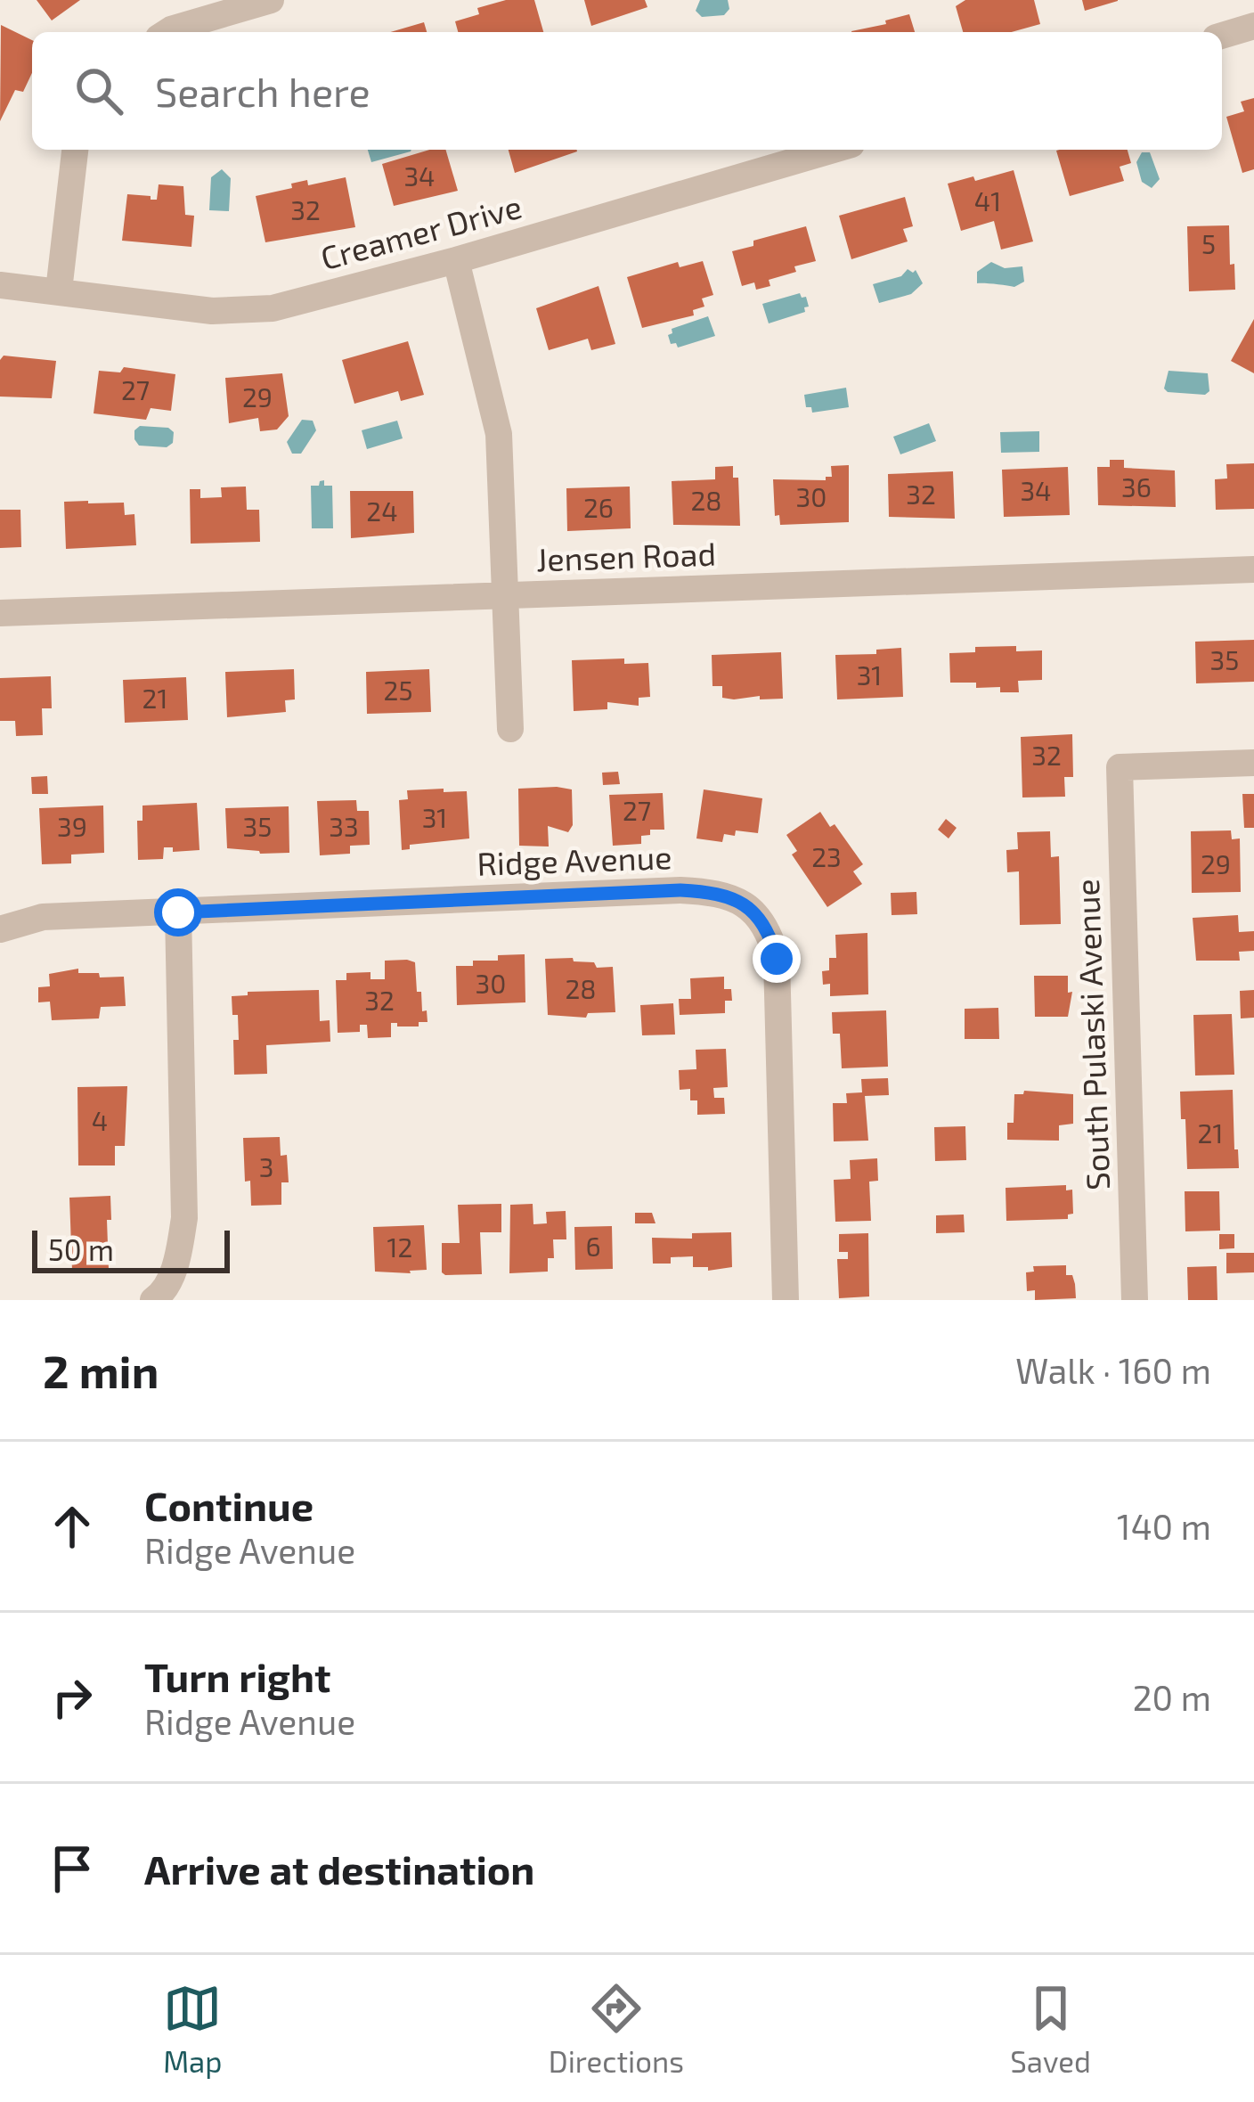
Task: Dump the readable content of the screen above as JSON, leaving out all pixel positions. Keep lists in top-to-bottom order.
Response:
{
  "streets": {
    "street": [
      "Creamer Drive",
      "Jensen Road",
      "Ridge Avenue",
      "South Pulaski Avenue"
    ]
  },
  "house_numbers": [
    "34",
    "41",
    "32",
    "5",
    "27",
    "29",
    "36",
    "34",
    "32",
    "30",
    "28",
    "26",
    "24",
    "35",
    "31",
    "25",
    "21",
    "32",
    "27",
    "31",
    "39",
    "35",
    "33",
    "23",
    "29",
    "30",
    "28",
    "32",
    "4",
    "21",
    "3",
    "6",
    "12"
  ],
  "scale_bar": "50 m",
  "page": {
    "search": "Search here",
    "scale": "50 m",
    "heading": ["2 min", "Walk · 160 m"],
    "list": [
      ["Continue", "Ridge Avenue", "140 m"],
      ["Turn right", "Ridge Avenue", "20 m"],
      "Arrive at destination"
    ],
    "nav": ["Map", "Directions", "Saved"]
  }
}
